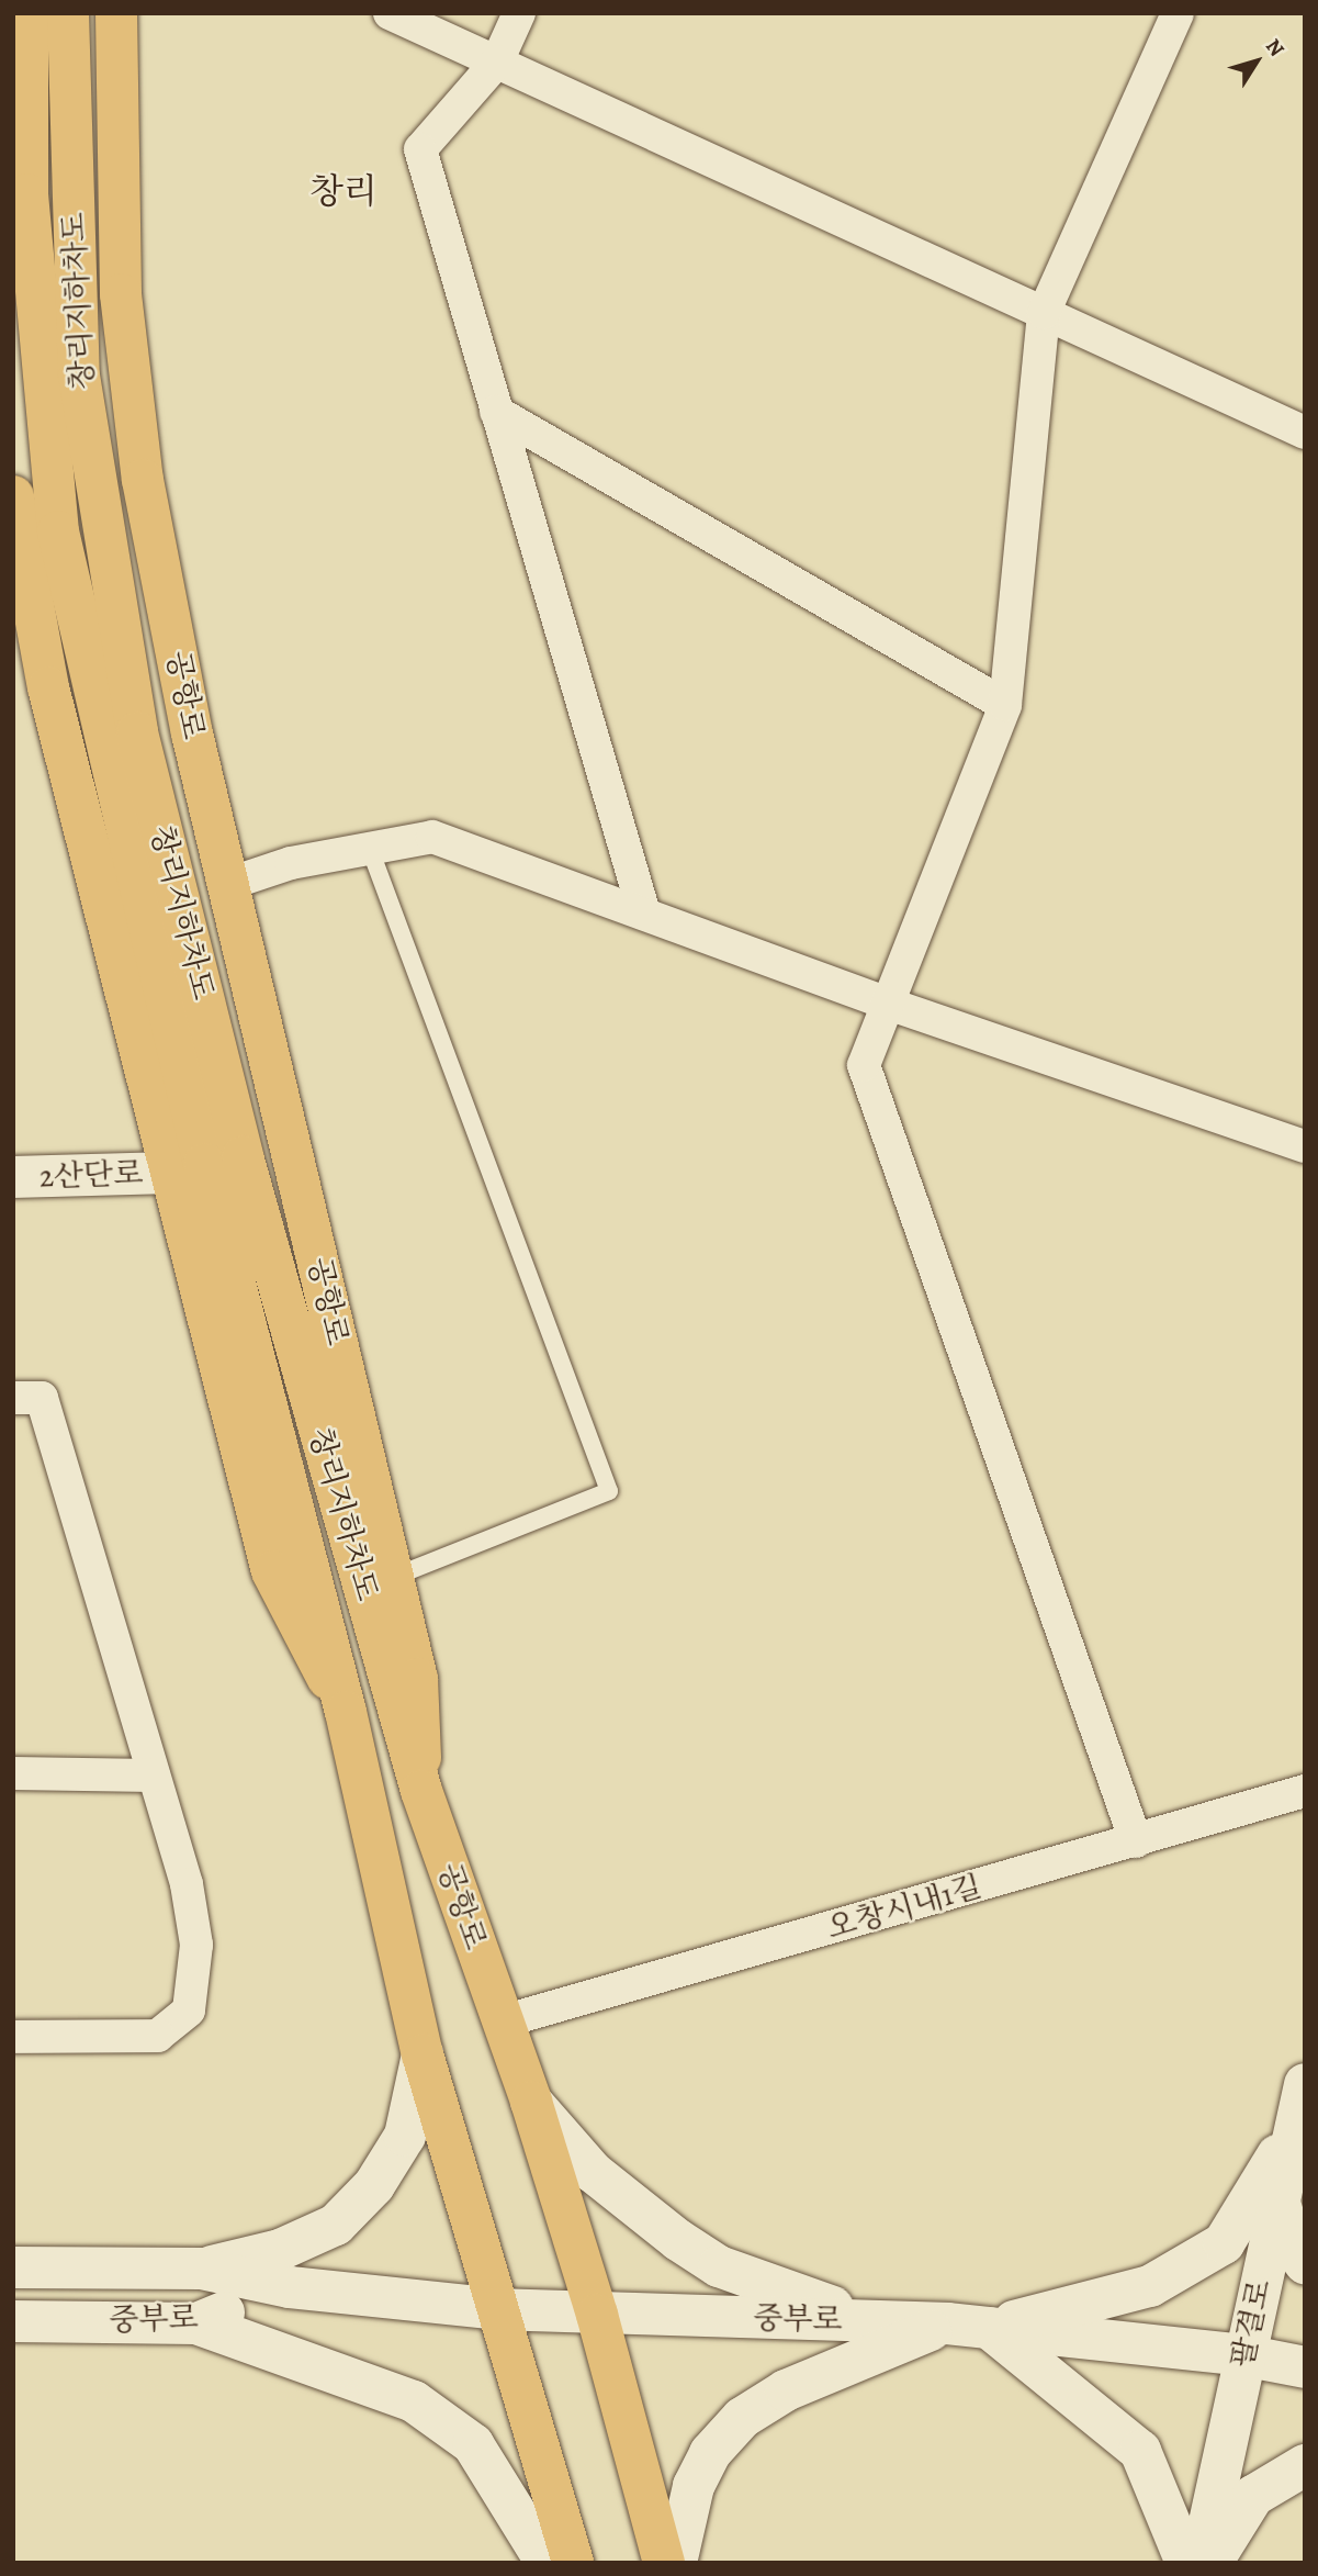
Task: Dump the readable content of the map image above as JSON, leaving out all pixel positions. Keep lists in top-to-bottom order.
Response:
{
  "streets": {
    "main road": [
      "창리지하차도",
      "공항로",
      "2산단로",
      "중부로",
      "팔결로"
    ],
    "street": ["오창시내1길"]
  },
  "crossings": [
    ["창리지하차도", "공항로"],
    ["공항로", "오창시내1길"],
    ["공항로", "중부로"],
    ["중부로", "팔결로"]
  ],
  "districts": ["창리"],
  "north": "top right"
}
